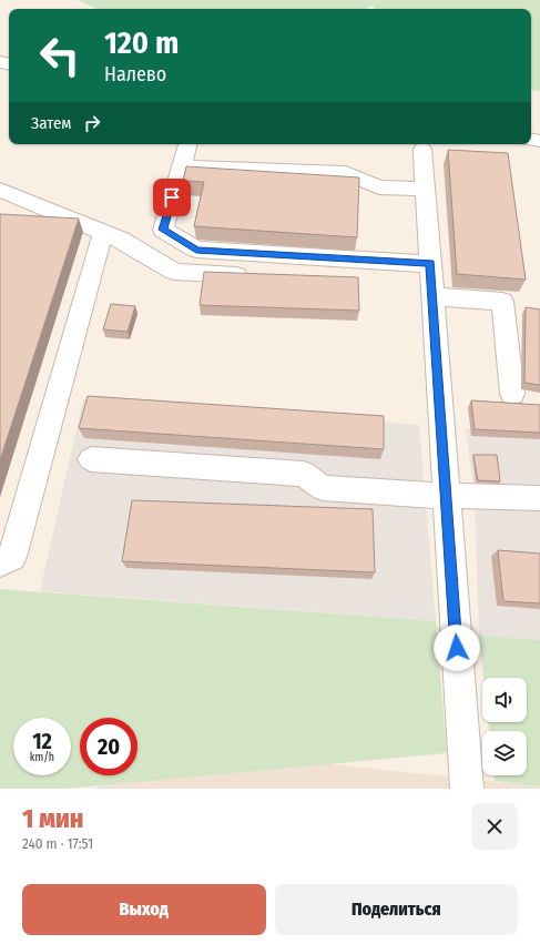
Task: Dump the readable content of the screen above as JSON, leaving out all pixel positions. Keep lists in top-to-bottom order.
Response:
{
  "page": {
    "turn": ["120 m", "Налево"],
    "then": "Затем",
    "speed": "12 km/h",
    "limit": "20",
    "heading": ["1 мин", "240 m · 17:51"],
    "buttons": ["Выход", "Поделиться"]
  }
}
